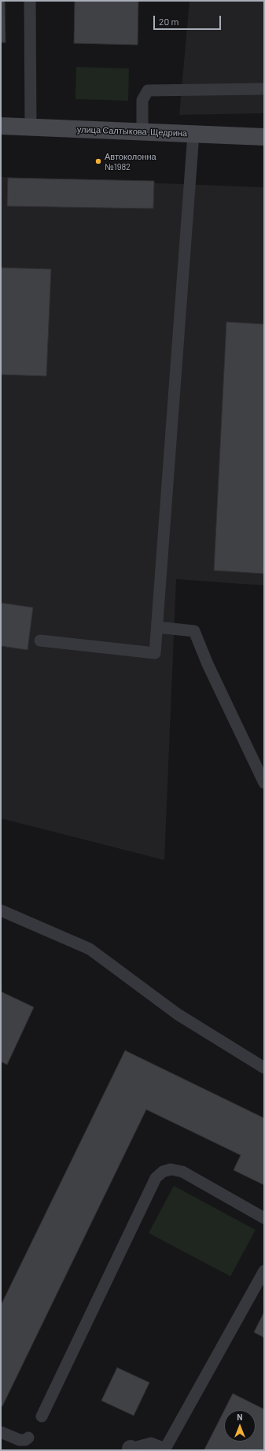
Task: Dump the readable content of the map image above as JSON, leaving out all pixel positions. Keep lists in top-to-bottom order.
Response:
{
  "streets": {
    "street": ["улица Салтыкова-Щедрина"]
  },
  "places": ["Автоколонна №1982"],
  "scale_bar": "20 m",
  "north": "top"
}
